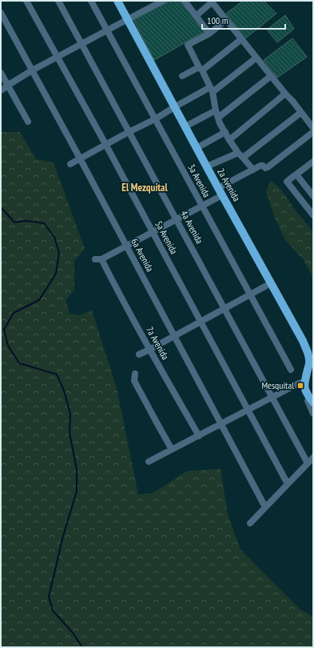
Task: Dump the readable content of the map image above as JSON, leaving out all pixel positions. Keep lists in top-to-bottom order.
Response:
{
  "streets": {
    "main road": ["2a Avenida"],
    "street": [
      "3a Avenida",
      "4a Avenida",
      "5a Avenida",
      "6a Avenida",
      "7a Avenida"
    ]
  },
  "crossings": [
    ["6a Avenida", "7a Avenida"]
  ],
  "districts": ["El Mezquital"],
  "places": {
    "transit": ["Mesquital"]
  },
  "scale_bar": "100 m"
}
